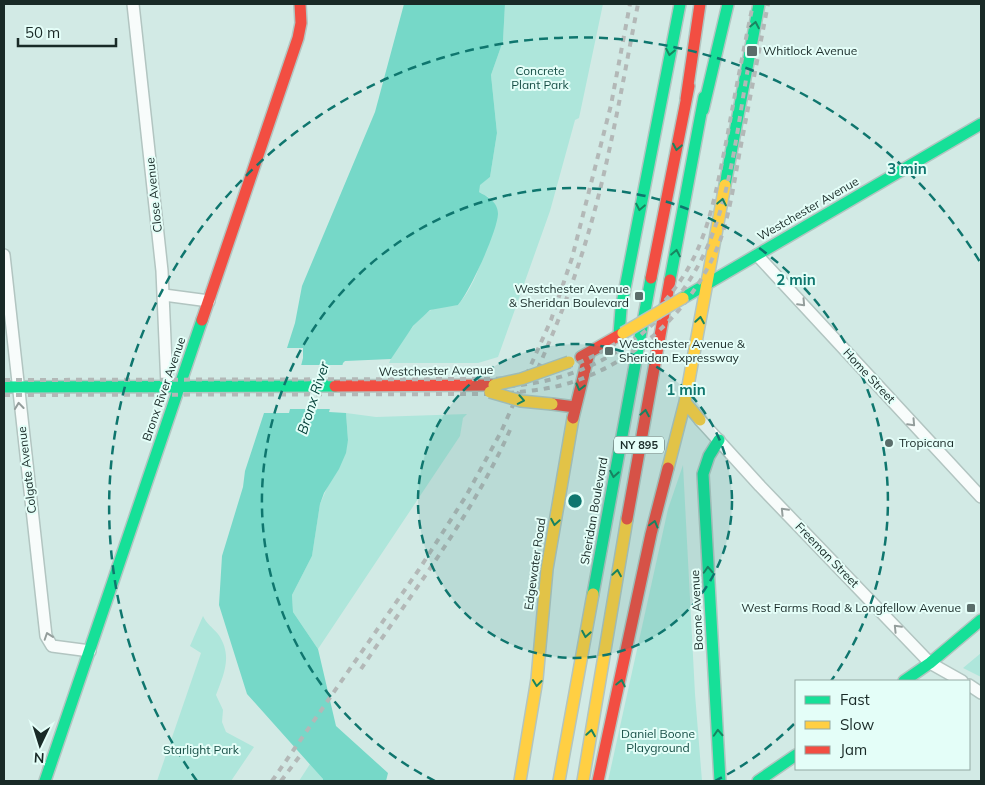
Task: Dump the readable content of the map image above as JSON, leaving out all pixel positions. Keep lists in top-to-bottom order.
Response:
{
  "streets": {
    "main road": [
      "Westchester Avenue",
      "Bronx River Avenue",
      "NY 895",
      "Sheridan Boulevard",
      "Edgewater Road",
      "Boone Avenue"
    ],
    "street": [
      "Close Avenue",
      "Home Street",
      "Colgate Avenue",
      "Freeman Street"
    ]
  },
  "crossings": [
    ["Close Avenue", "Westchester Avenue"],
    ["Westchester Avenue", "Home Street"],
    ["Westchester Avenue", "Bronx River Avenue"],
    ["Westchester Avenue", "Colgate Avenue"],
    ["Westchester Avenue", "Edgewater Road"],
    ["Bronx River Avenue", "Colgate Avenue"],
    ["NY 895", "Sheridan Boulevard"],
    ["Freeman Street", "Boone Avenue"]
  ],
  "one_way": ["Home Street", "Colgate Avenue", "Freeman Street"],
  "water": ["Bronx River"],
  "parks": ["Concrete Plant Park", "Daniel Boone Playground", "Starlight Park"],
  "places": {
    "transit": [
      "Whitlock Avenue",
      "Westchester Avenue & Sheridan Boulevard",
      "Westchester Avenue & Sheridan Expressway",
      "West Farms Road & Longfellow Avenue"
    ],
    "other": ["Tropicana"]
  },
  "legend": ["Fast", "Slow", "Jam"],
  "scale_bar": "50 m",
  "north": "bottom",
  "rings": ["3 min", "2 min", "1 min"]
}
